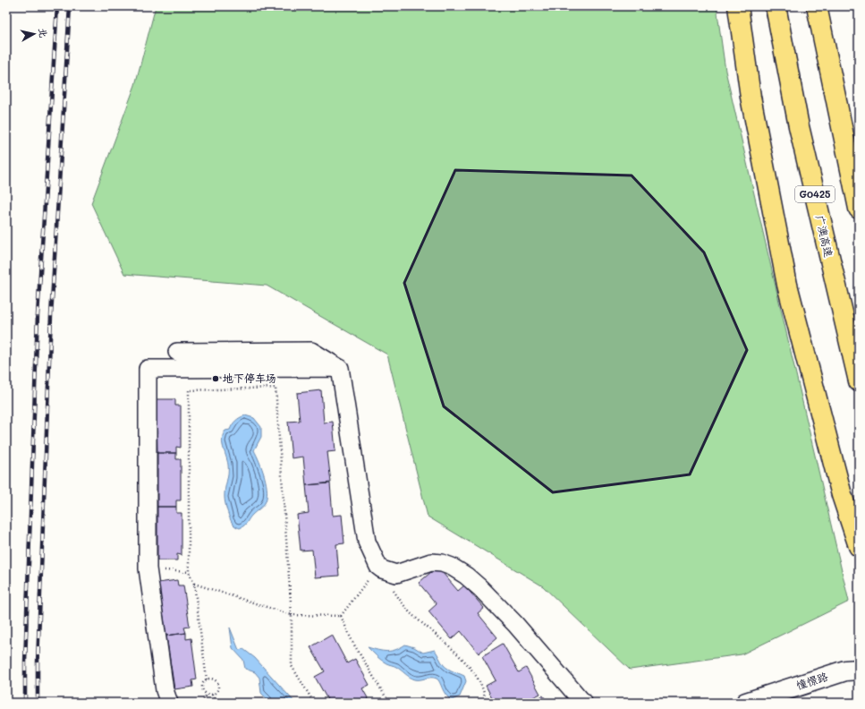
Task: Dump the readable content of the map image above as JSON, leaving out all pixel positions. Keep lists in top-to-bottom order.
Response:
{
  "streets": {
    "highway": ["G0425", "广澳高速"],
    "street": ["憧憬路"]
  },
  "places": ["地下停车场"],
  "north": "right"
}
